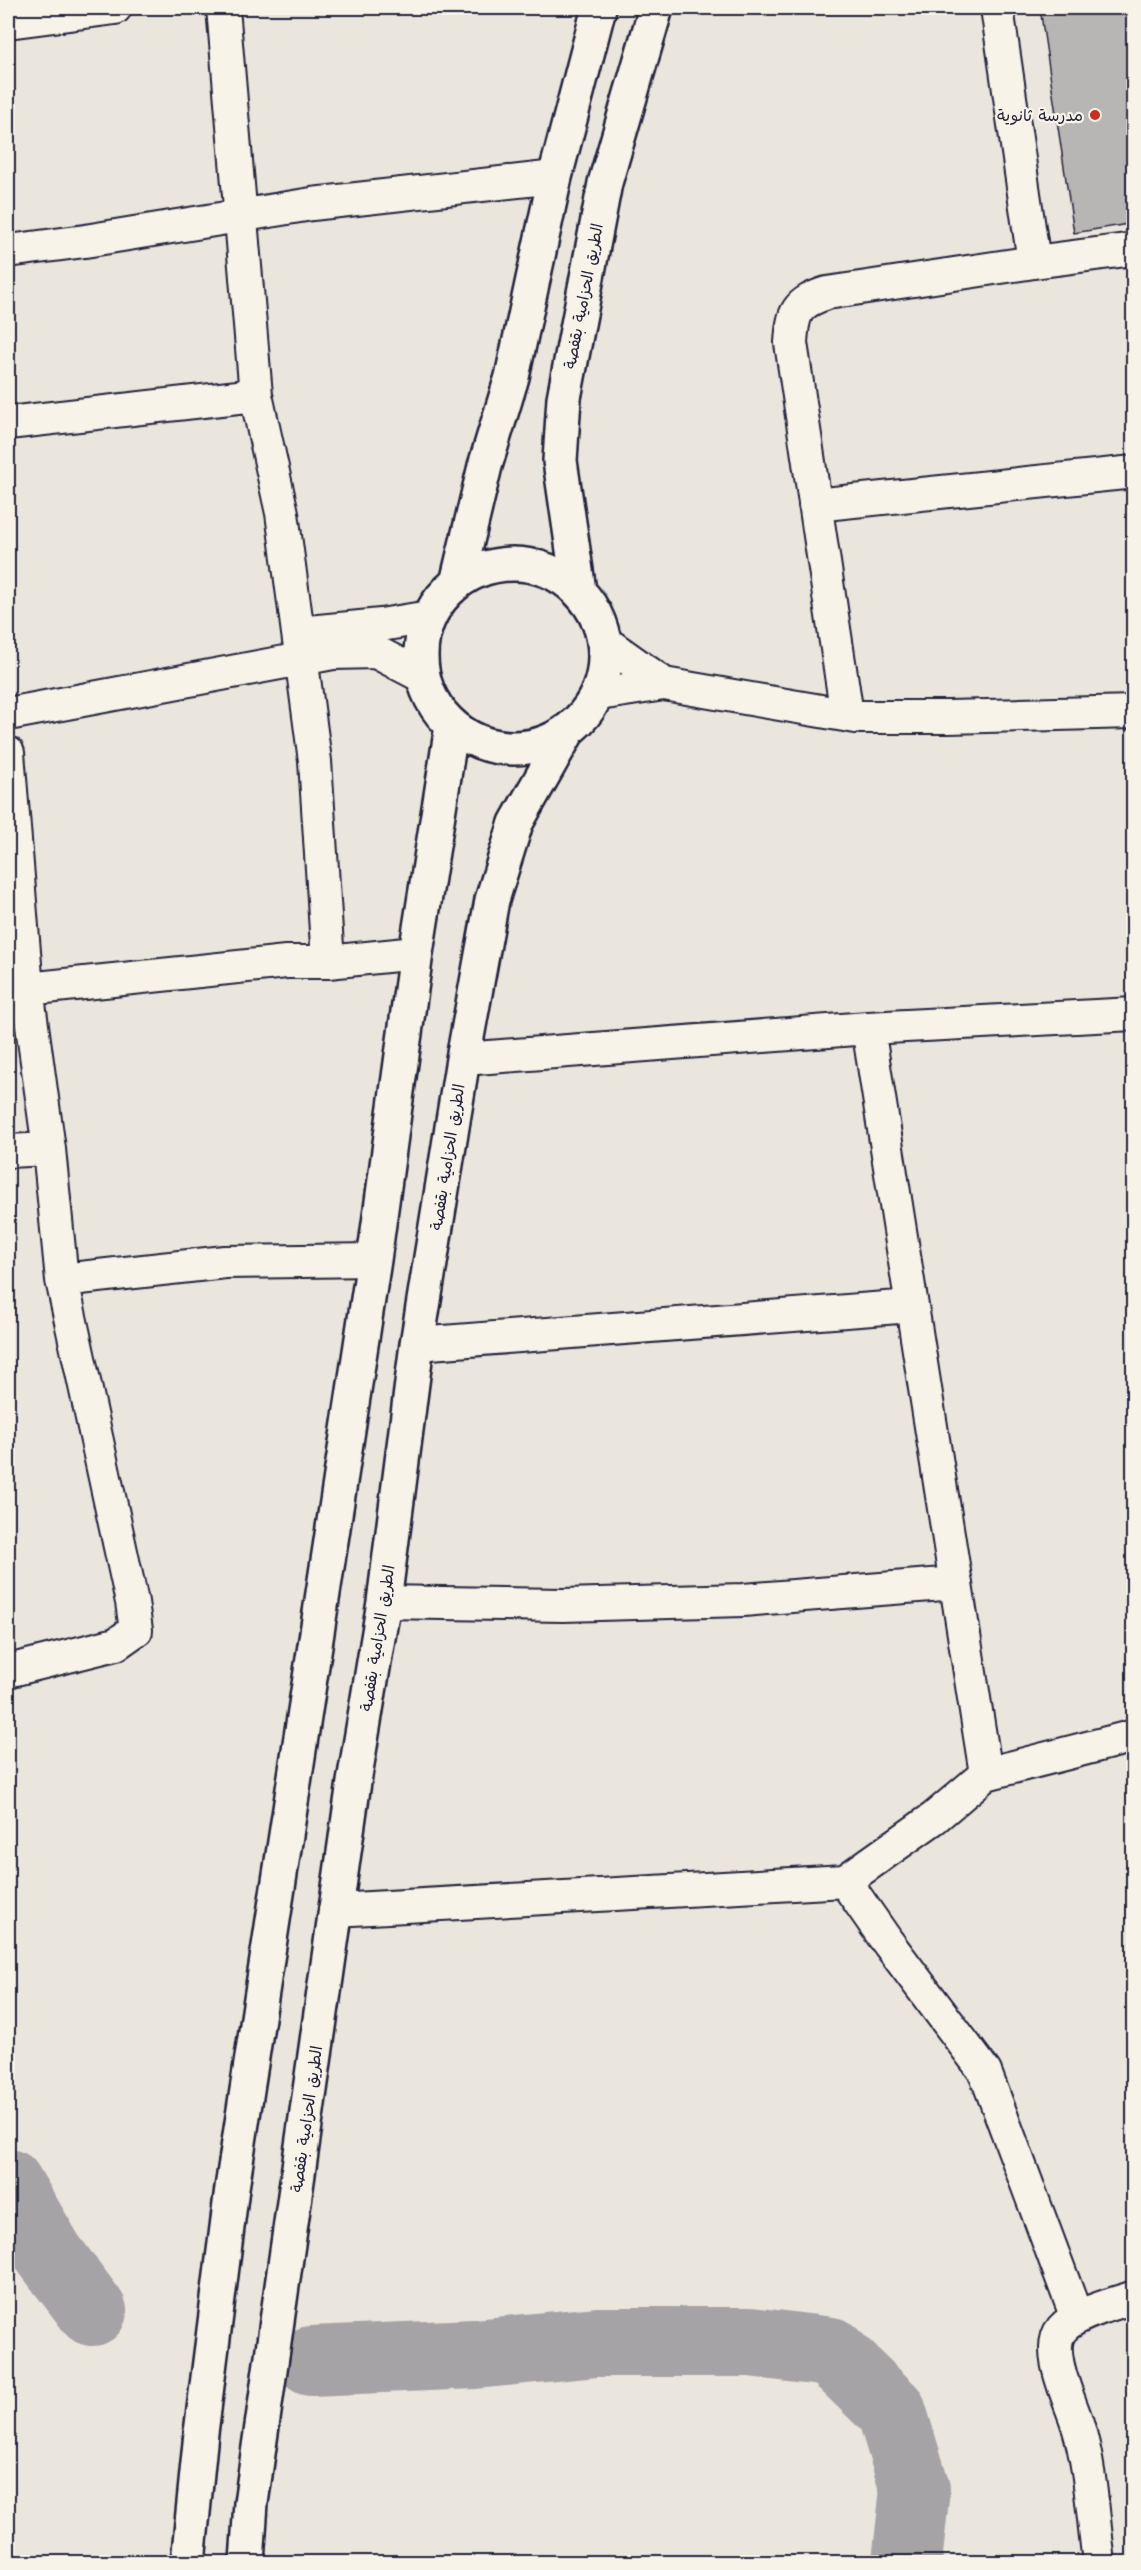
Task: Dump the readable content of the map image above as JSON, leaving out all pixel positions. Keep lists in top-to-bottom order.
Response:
{
  "streets": {
    "main road": ["الطريق الحزامية بقفصة"]
  },
  "places": ["مدرسة ثانوية"]
}
